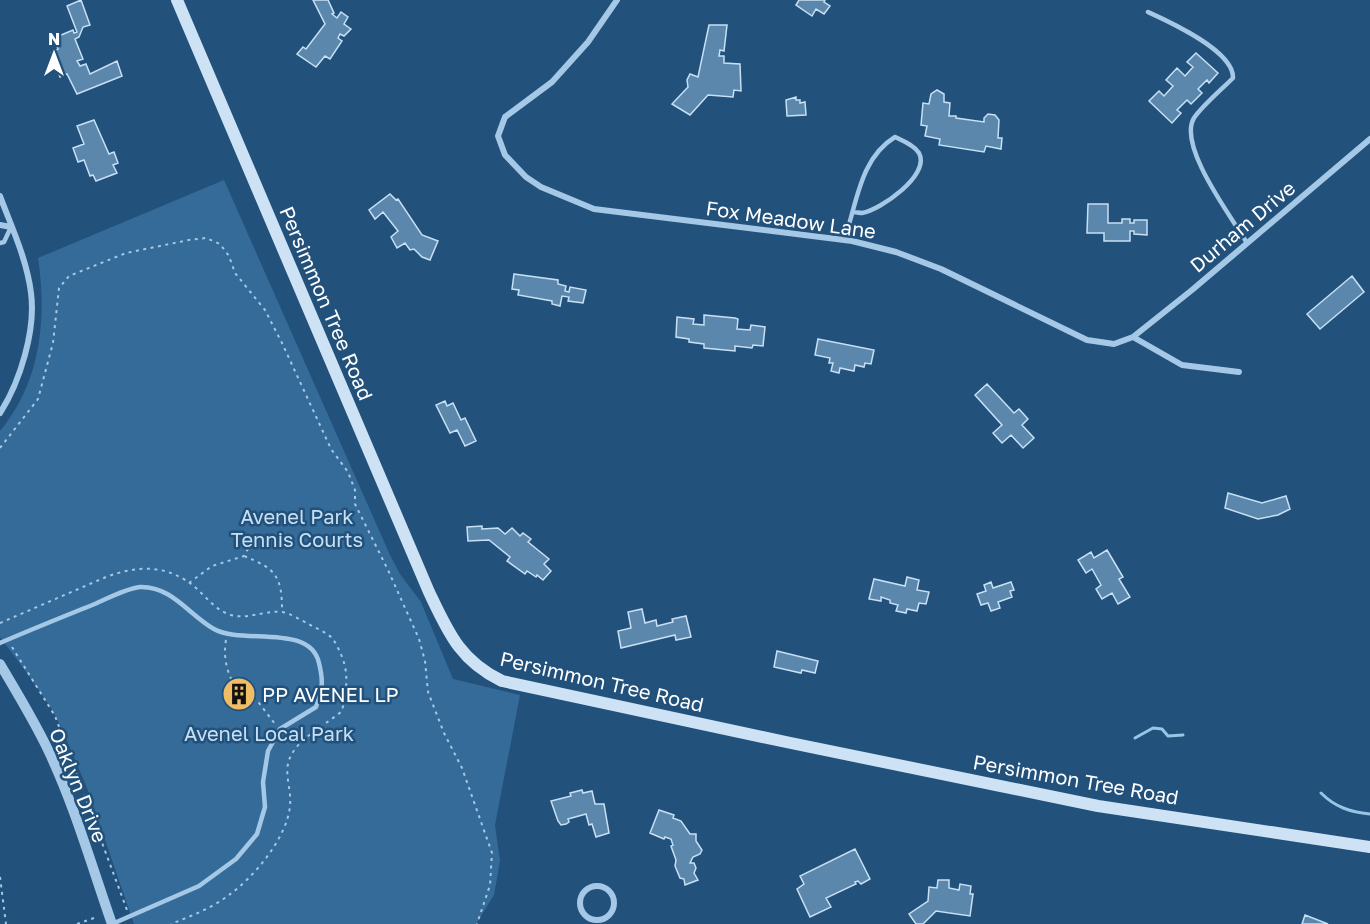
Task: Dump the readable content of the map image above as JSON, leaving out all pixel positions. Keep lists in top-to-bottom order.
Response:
{
  "streets": {
    "main road": ["Persimmon Tree Road"],
    "street": ["Fox Meadow Lane", "Durham Drive", "Oaklyn Drive"]
  },
  "crossings": [
    ["Fox Meadow Lane", "Durham Drive"]
  ],
  "parks": ["Avenel Park Tennis Courts", "Avenel Local Park"],
  "places": {
    "building": ["PP AVENEL LP"]
  },
  "north": "top"
}
